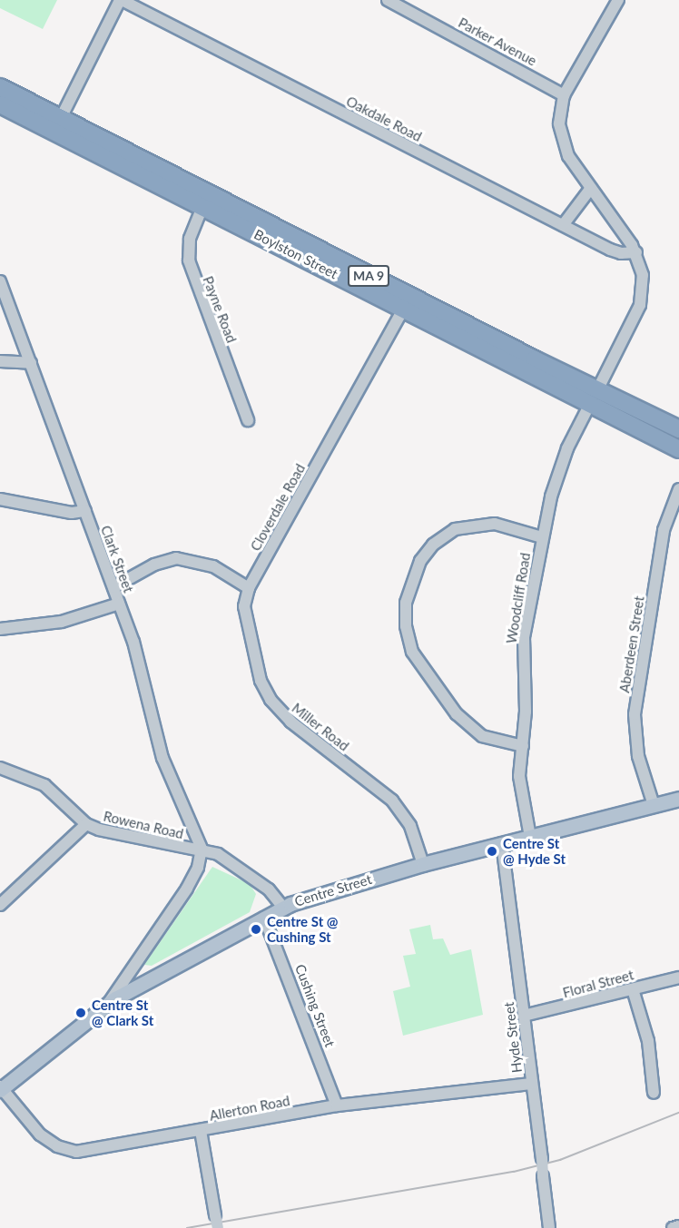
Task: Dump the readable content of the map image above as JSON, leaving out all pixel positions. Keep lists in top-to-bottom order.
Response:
{
  "streets": {
    "highway": ["Boylston Street", "MA 9"],
    "main road": ["Centre Street"],
    "street": [
      "Parker Avenue",
      "Oakdale Road",
      "Payne Road",
      "Cloverdale Road",
      "Clark Street",
      "Woodcliff Road",
      "Aberdeen Street",
      "Miller Road",
      "Rowena Road",
      "Floral Street",
      "Cushing Street",
      "Hyde Street",
      "Allerton Road"
    ]
  },
  "crossings": [
    ["Parker Avenue", "Woodcliff Road"],
    ["Oakdale Road", "Woodcliff Road"],
    ["Boylston Street", "Payne Road"],
    ["Boylston Street", "Cloverdale Road"],
    ["Boylston Street", "Woodcliff Road"],
    ["Cloverdale Road", "Miller Road"],
    ["Clark Street", "Rowena Road"],
    ["Woodcliff Road", "Centre Street"],
    ["Aberdeen Street", "Centre Street"],
    ["Miller Road", "Centre Street"],
    ["Centre Street", "Cushing Street"],
    ["Centre Street", "Hyde Street"],
    ["Centre Street", "Allerton Road"],
    ["Floral Street", "Hyde Street"],
    ["Cushing Street", "Allerton Road"],
    ["Hyde Street", "Allerton Road"]
  ],
  "places": ["Centre St @ Hyde St", "Centre St @ Cushing St", "Centre St @ Clark St"]
}
